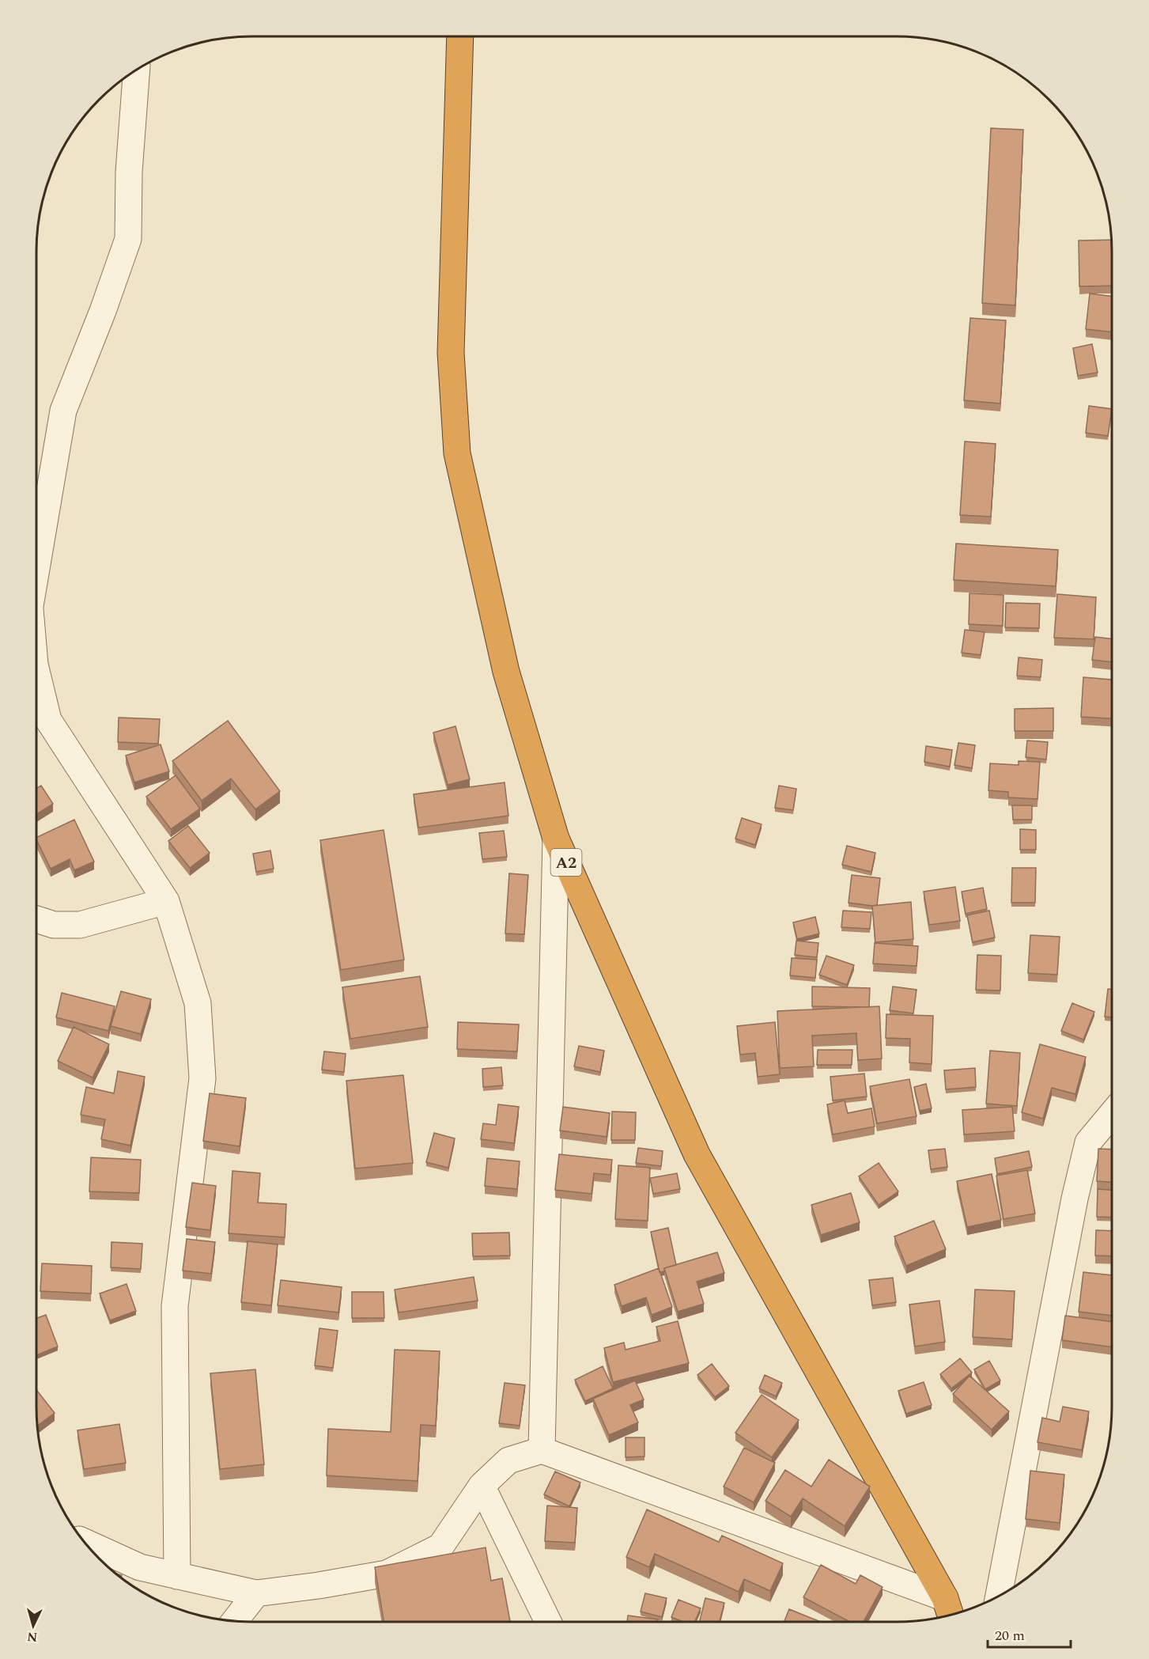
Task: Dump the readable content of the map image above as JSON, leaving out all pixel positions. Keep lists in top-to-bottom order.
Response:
{
  "streets": {
    "highway": ["A2"]
  },
  "scale_bar": "20 m",
  "north": "bottom"
}
